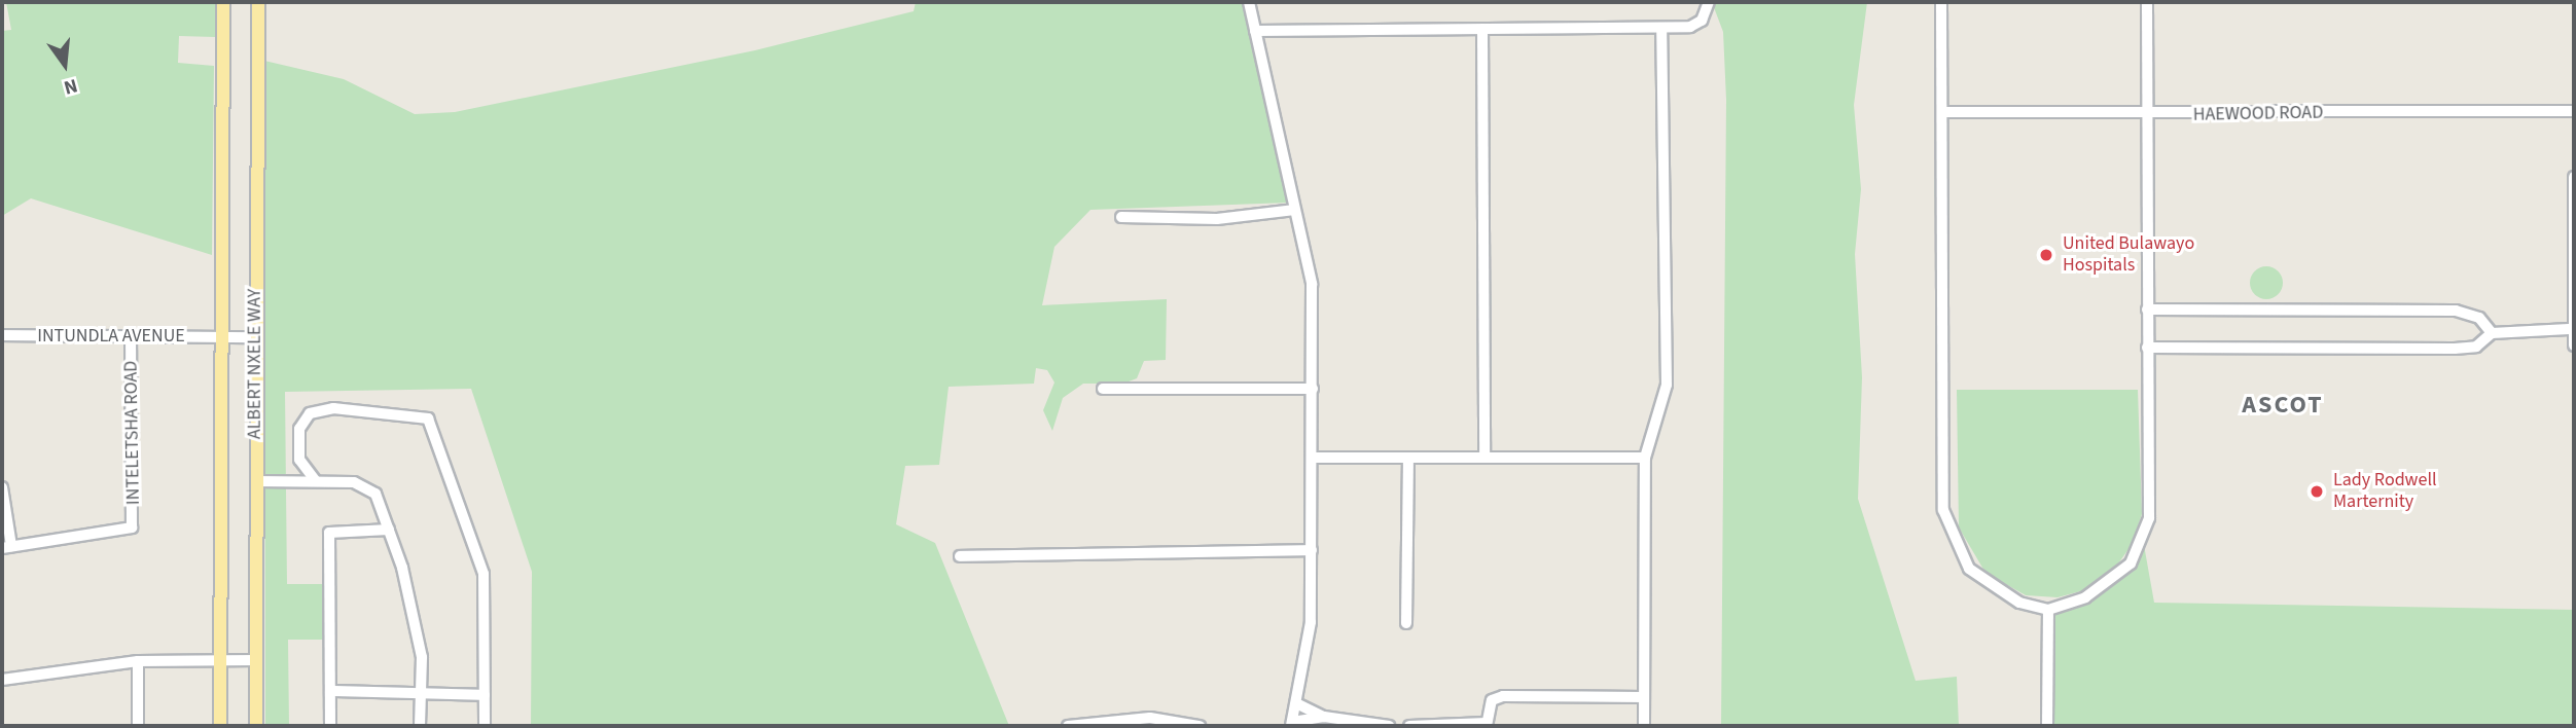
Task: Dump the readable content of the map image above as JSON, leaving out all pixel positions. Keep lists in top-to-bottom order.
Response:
{
  "streets": {
    "main road": ["ALBERT NXELE WAY"],
    "street": ["HAEWOOD ROAD", "INTUNDLA AVENUE", "INTELETSHA ROAD"]
  },
  "crossings": [
    ["INTUNDLA AVENUE", "ALBERT NXELE WAY"],
    ["INTUNDLA AVENUE", "INTELETSHA ROAD"]
  ],
  "districts": ["ASCOT"],
  "places": ["United Bulawayo Hospitals", "Lady Rodwell Marternity"],
  "north": "bottom"
}
